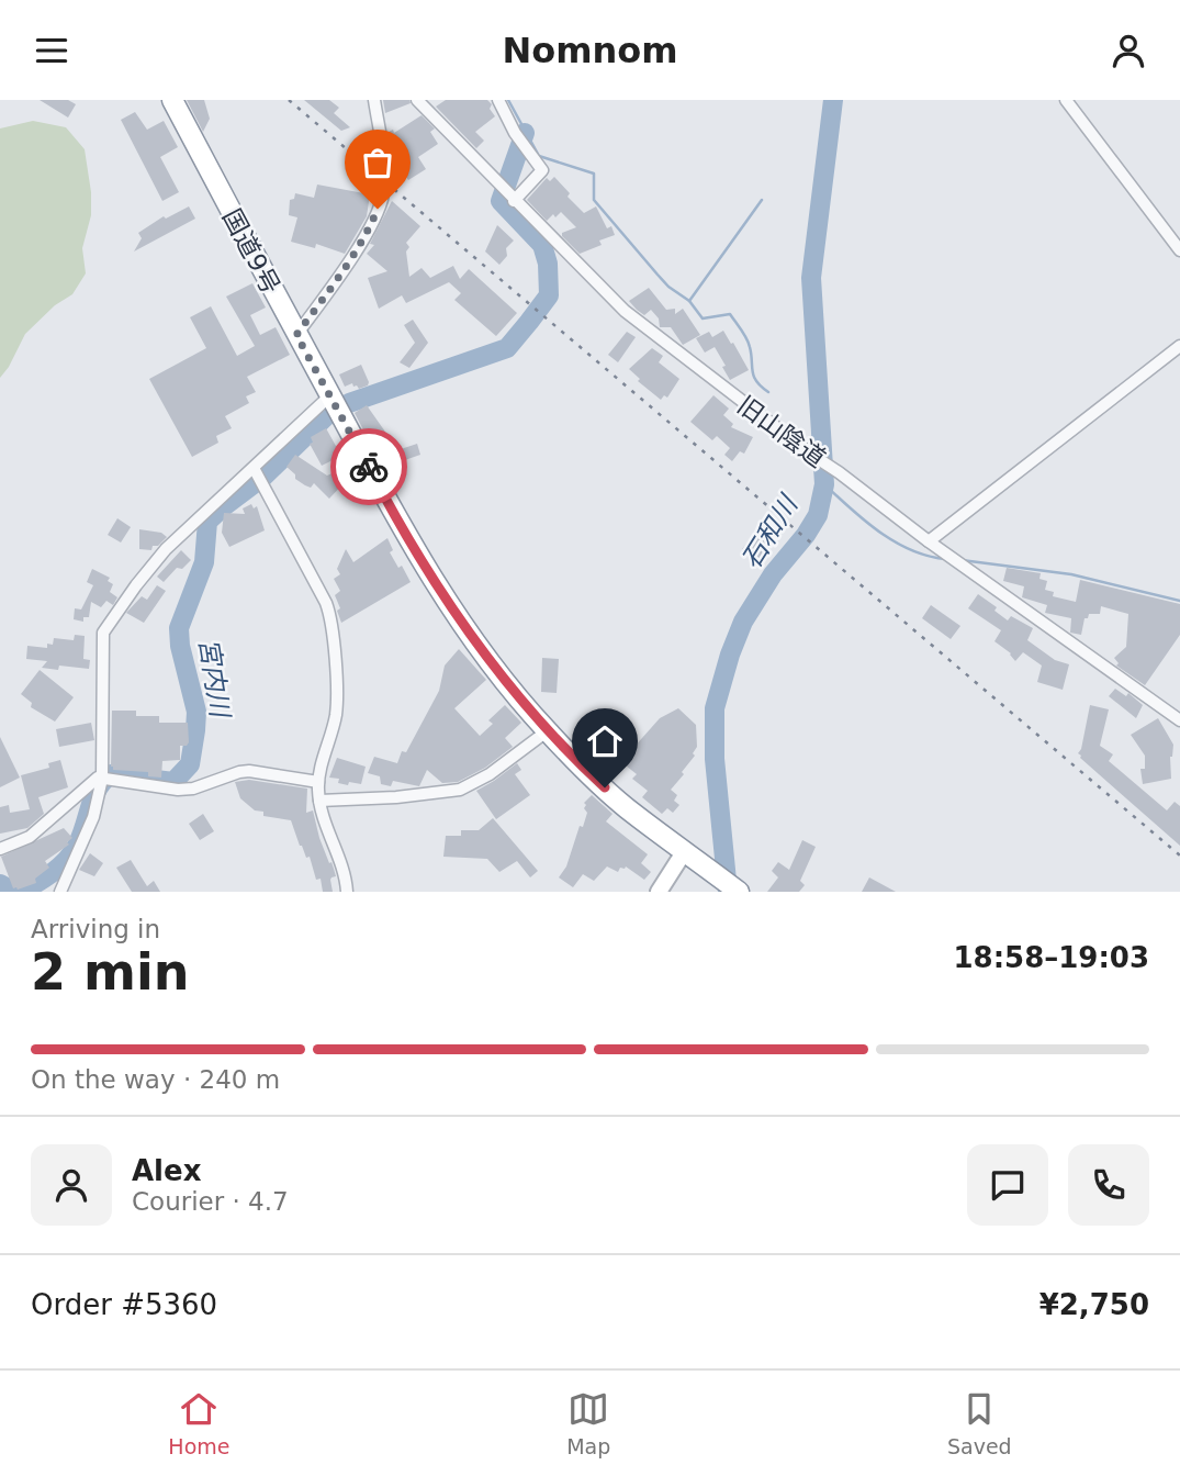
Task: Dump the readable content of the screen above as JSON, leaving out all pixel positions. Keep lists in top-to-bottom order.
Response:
{
  "streets": {
    "highway": ["国道9号"],
    "street": ["旧山陰道"]
  },
  "water": ["石和川", "宮内川"],
  "page": {
    "header": "Nomnom",
    "heading": ["2 min", "Arriving in", "18:58–19:03"],
    "panel": [
      "Alex",
      "Courier · 4.7",
      "Order #5360",
      "¥2,750"
    ],
    "bar": "On the way · 240 m",
    "tabs": ["Home", "Map", "Saved"]
  }
}
